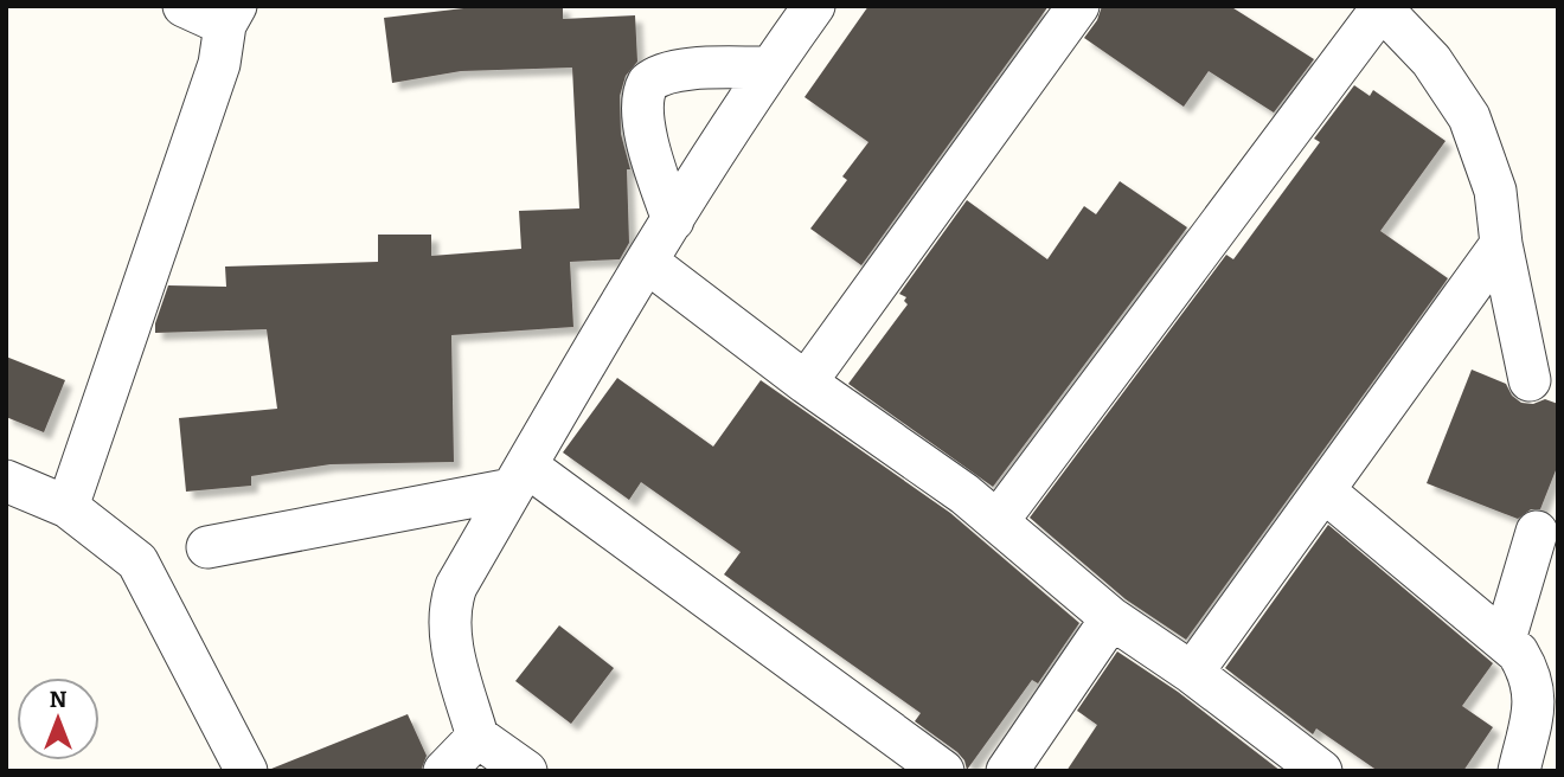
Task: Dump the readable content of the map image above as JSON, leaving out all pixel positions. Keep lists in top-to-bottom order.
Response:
{
  "north": "top"
}
